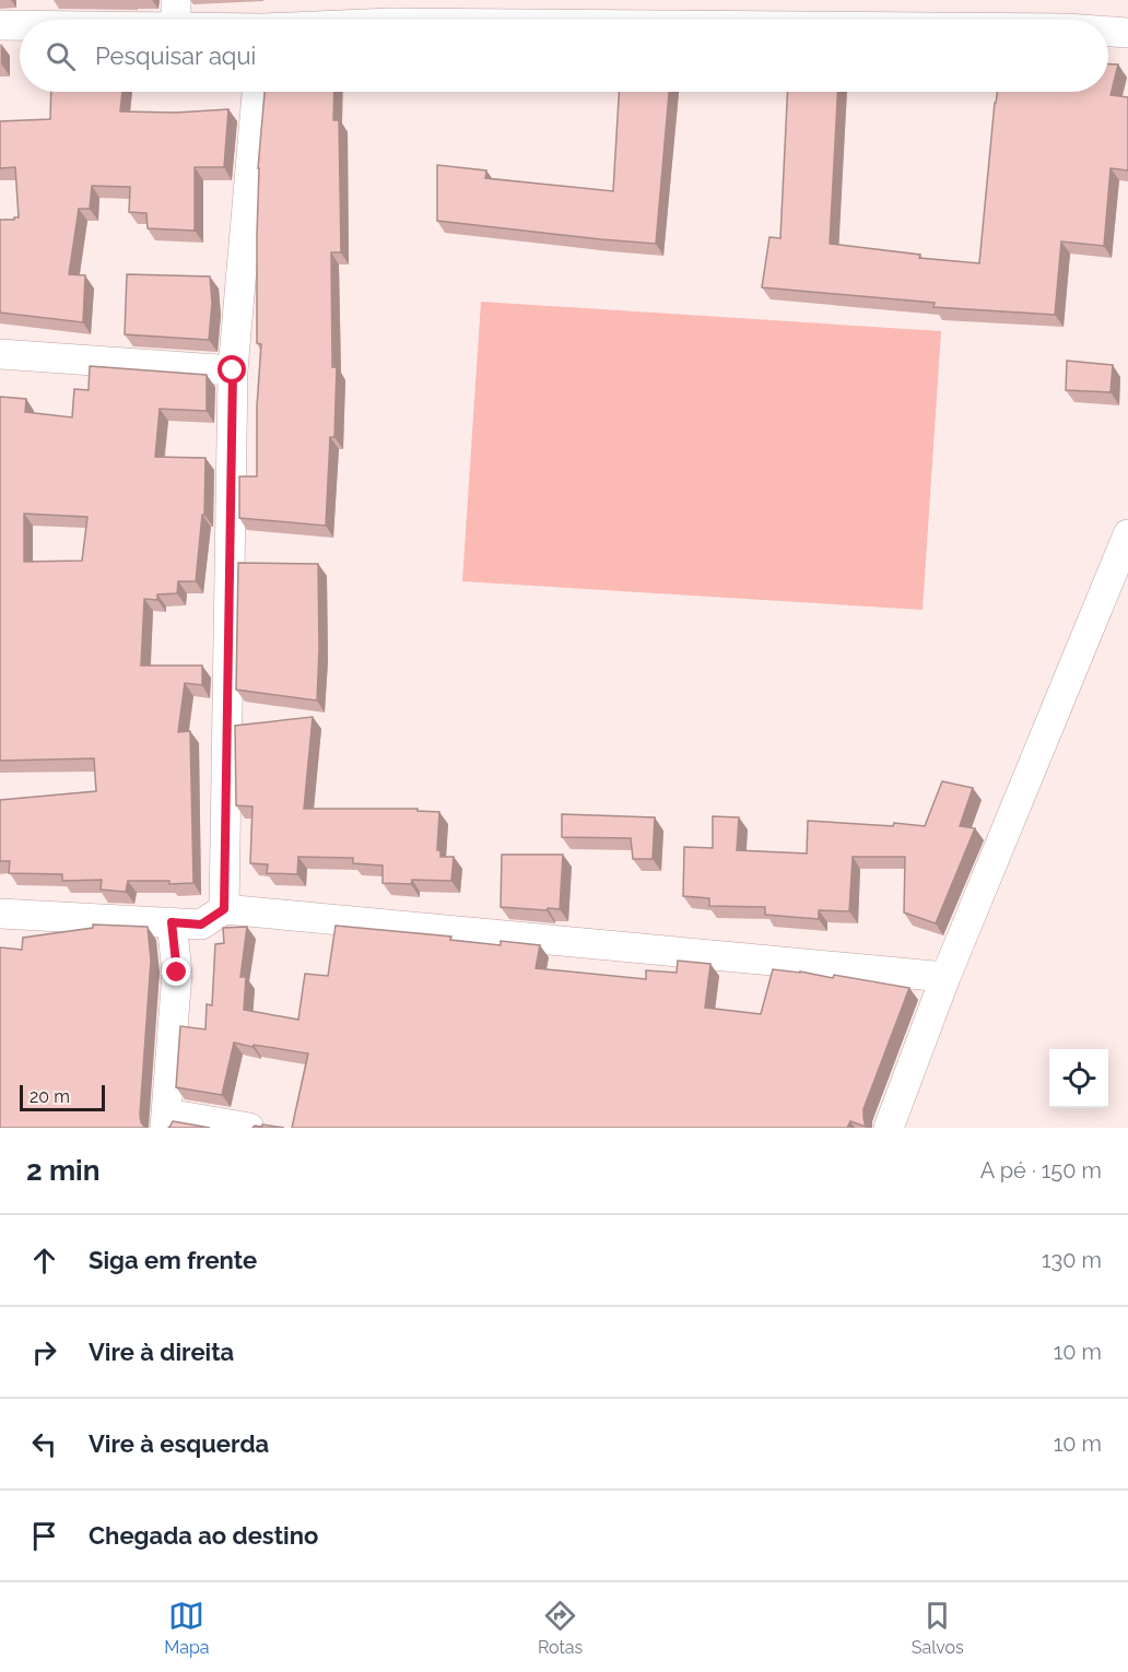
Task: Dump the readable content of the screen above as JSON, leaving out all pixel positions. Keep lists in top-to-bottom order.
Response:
{
  "scale_bar": "20 m",
  "page": {
    "search": "Pesquisar aqui",
    "scale": "20 m",
    "heading": ["2 min", "A pé · 150 m"],
    "list": [
      ["Siga em frente", "130 m"],
      ["Vire à direita", "10 m"],
      ["Vire à esquerda", "10 m"],
      "Chegada ao destino"
    ],
    "nav": ["Mapa", "Rotas", "Salvos"]
  }
}
